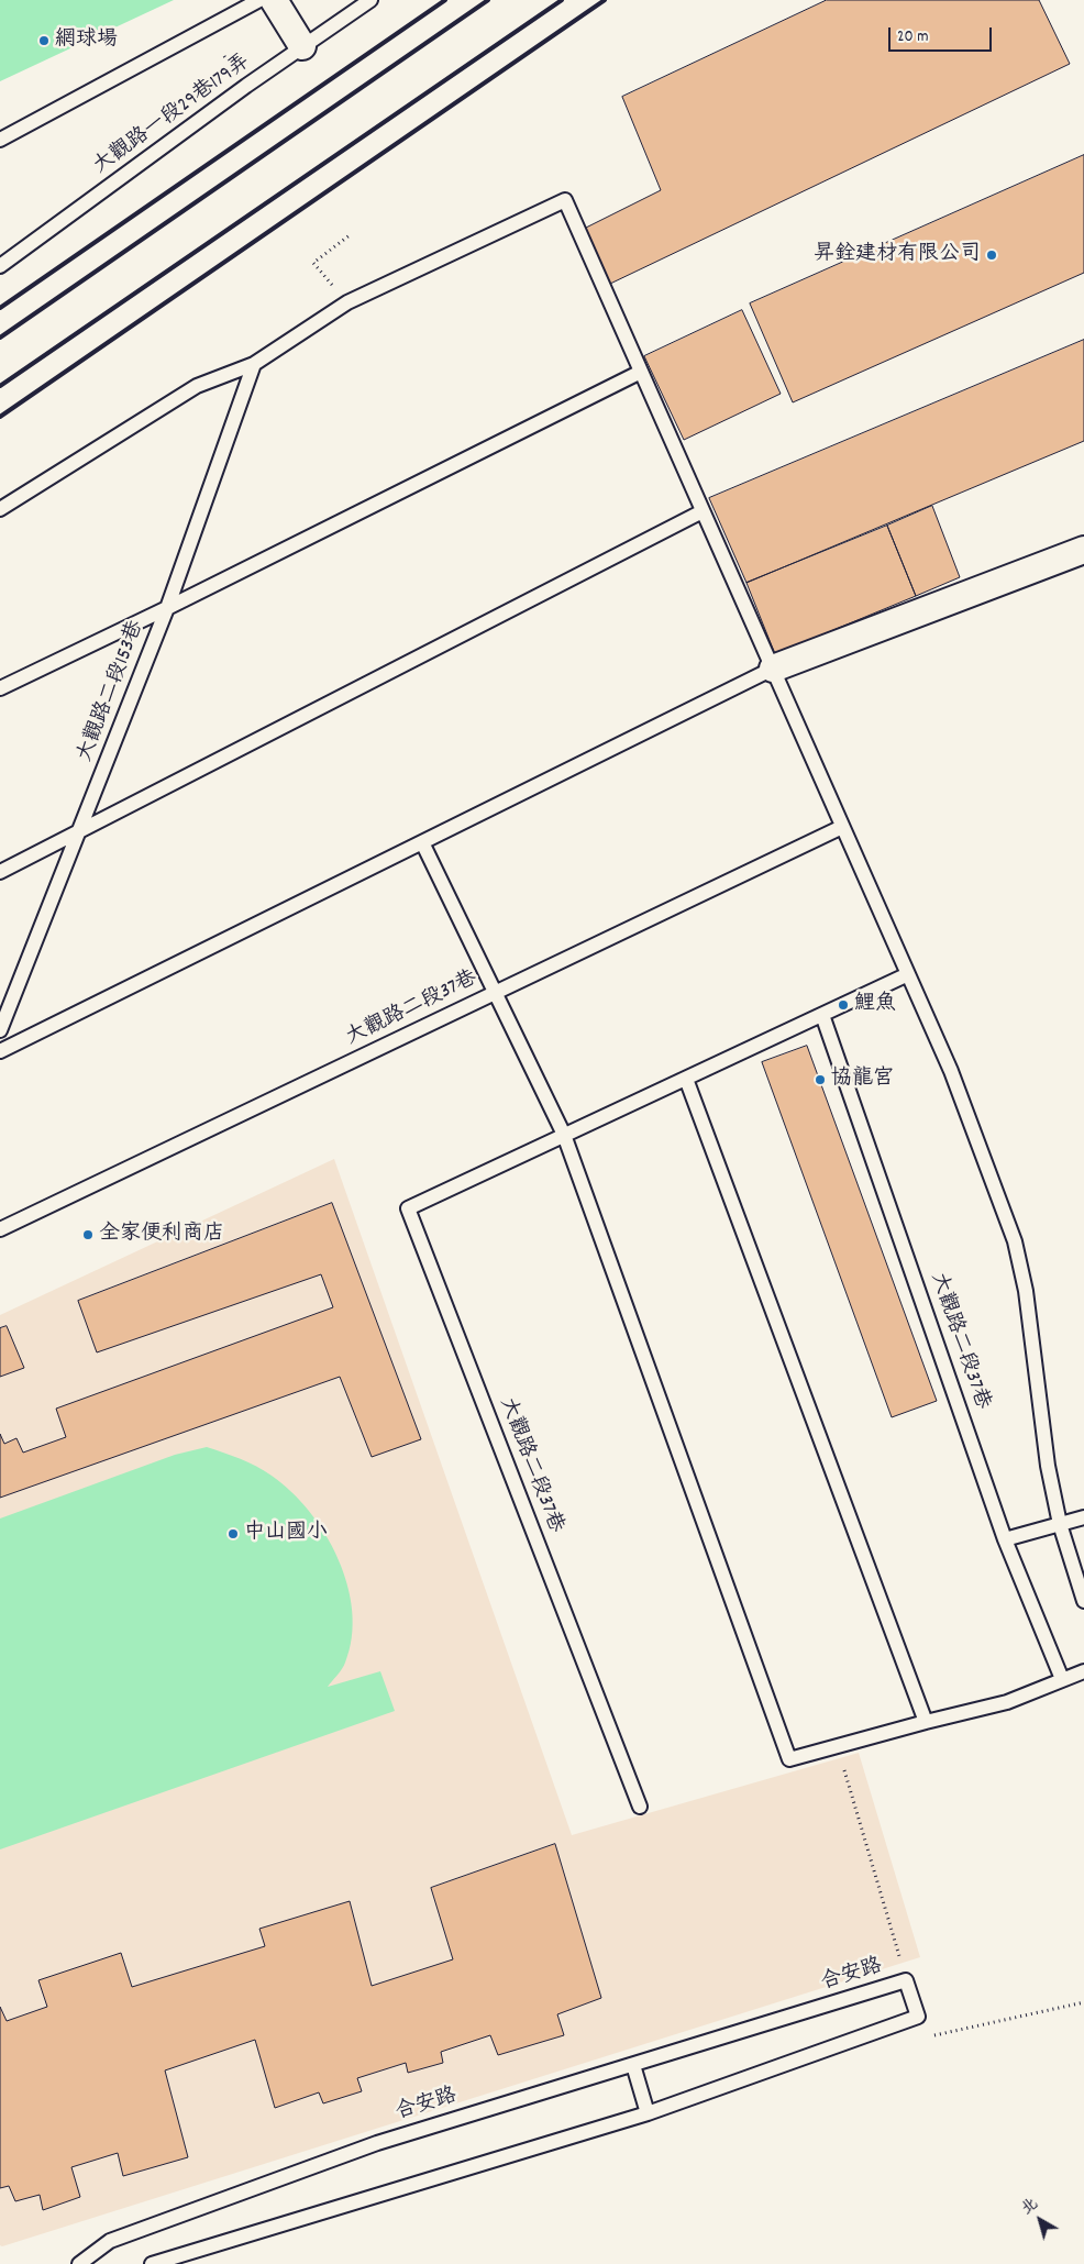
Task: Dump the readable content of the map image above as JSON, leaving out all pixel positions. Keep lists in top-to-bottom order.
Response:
{
  "streets": {
    "lane": [
      "大觀路一段29巷179弄",
      "大觀路二段153巷",
      "大觀路二段37巷",
      "合安路"
    ]
  },
  "places": [
    "網球場",
    "昇銓建材有限公司",
    "鯉魚",
    "協龍宮",
    "全家便利商店",
    "中山國小"
  ],
  "scale_bar": "20 m",
  "north": "top left"
}
